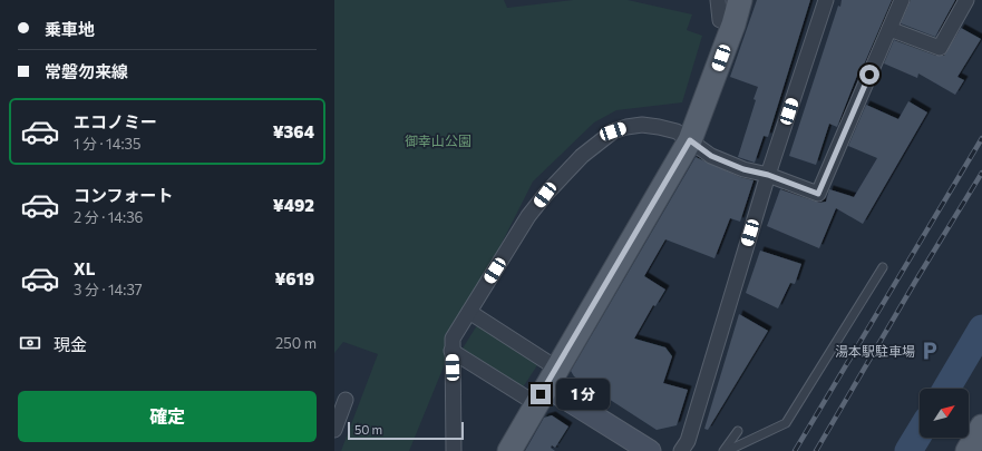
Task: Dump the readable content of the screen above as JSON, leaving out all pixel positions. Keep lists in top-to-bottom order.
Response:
{
  "parks": ["御幸山公園"],
  "places": {
    "parking": ["湯本駅駐車場"]
  },
  "scale_bar": "50 m",
  "north": "top right",
  "page": {
    "banner": ["乗車地", "常磐勿来線"],
    "list": [
      {
        "name": "エコノミー",
        "note": "1 分 · 14:35",
        "value": "¥364"
      },
      {
        "name": "コンフォート",
        "note": "2 分 · 14:36",
        "value": "¥492"
      },
      {
        "name": "XL",
        "note": "3 分 · 14:37",
        "value": "¥619"
      }
    ],
    "pay": ["現金", "250 m"],
    "bubble": "1 分",
    "buttons": "確定",
    "scale": "50 m"
  }
}
